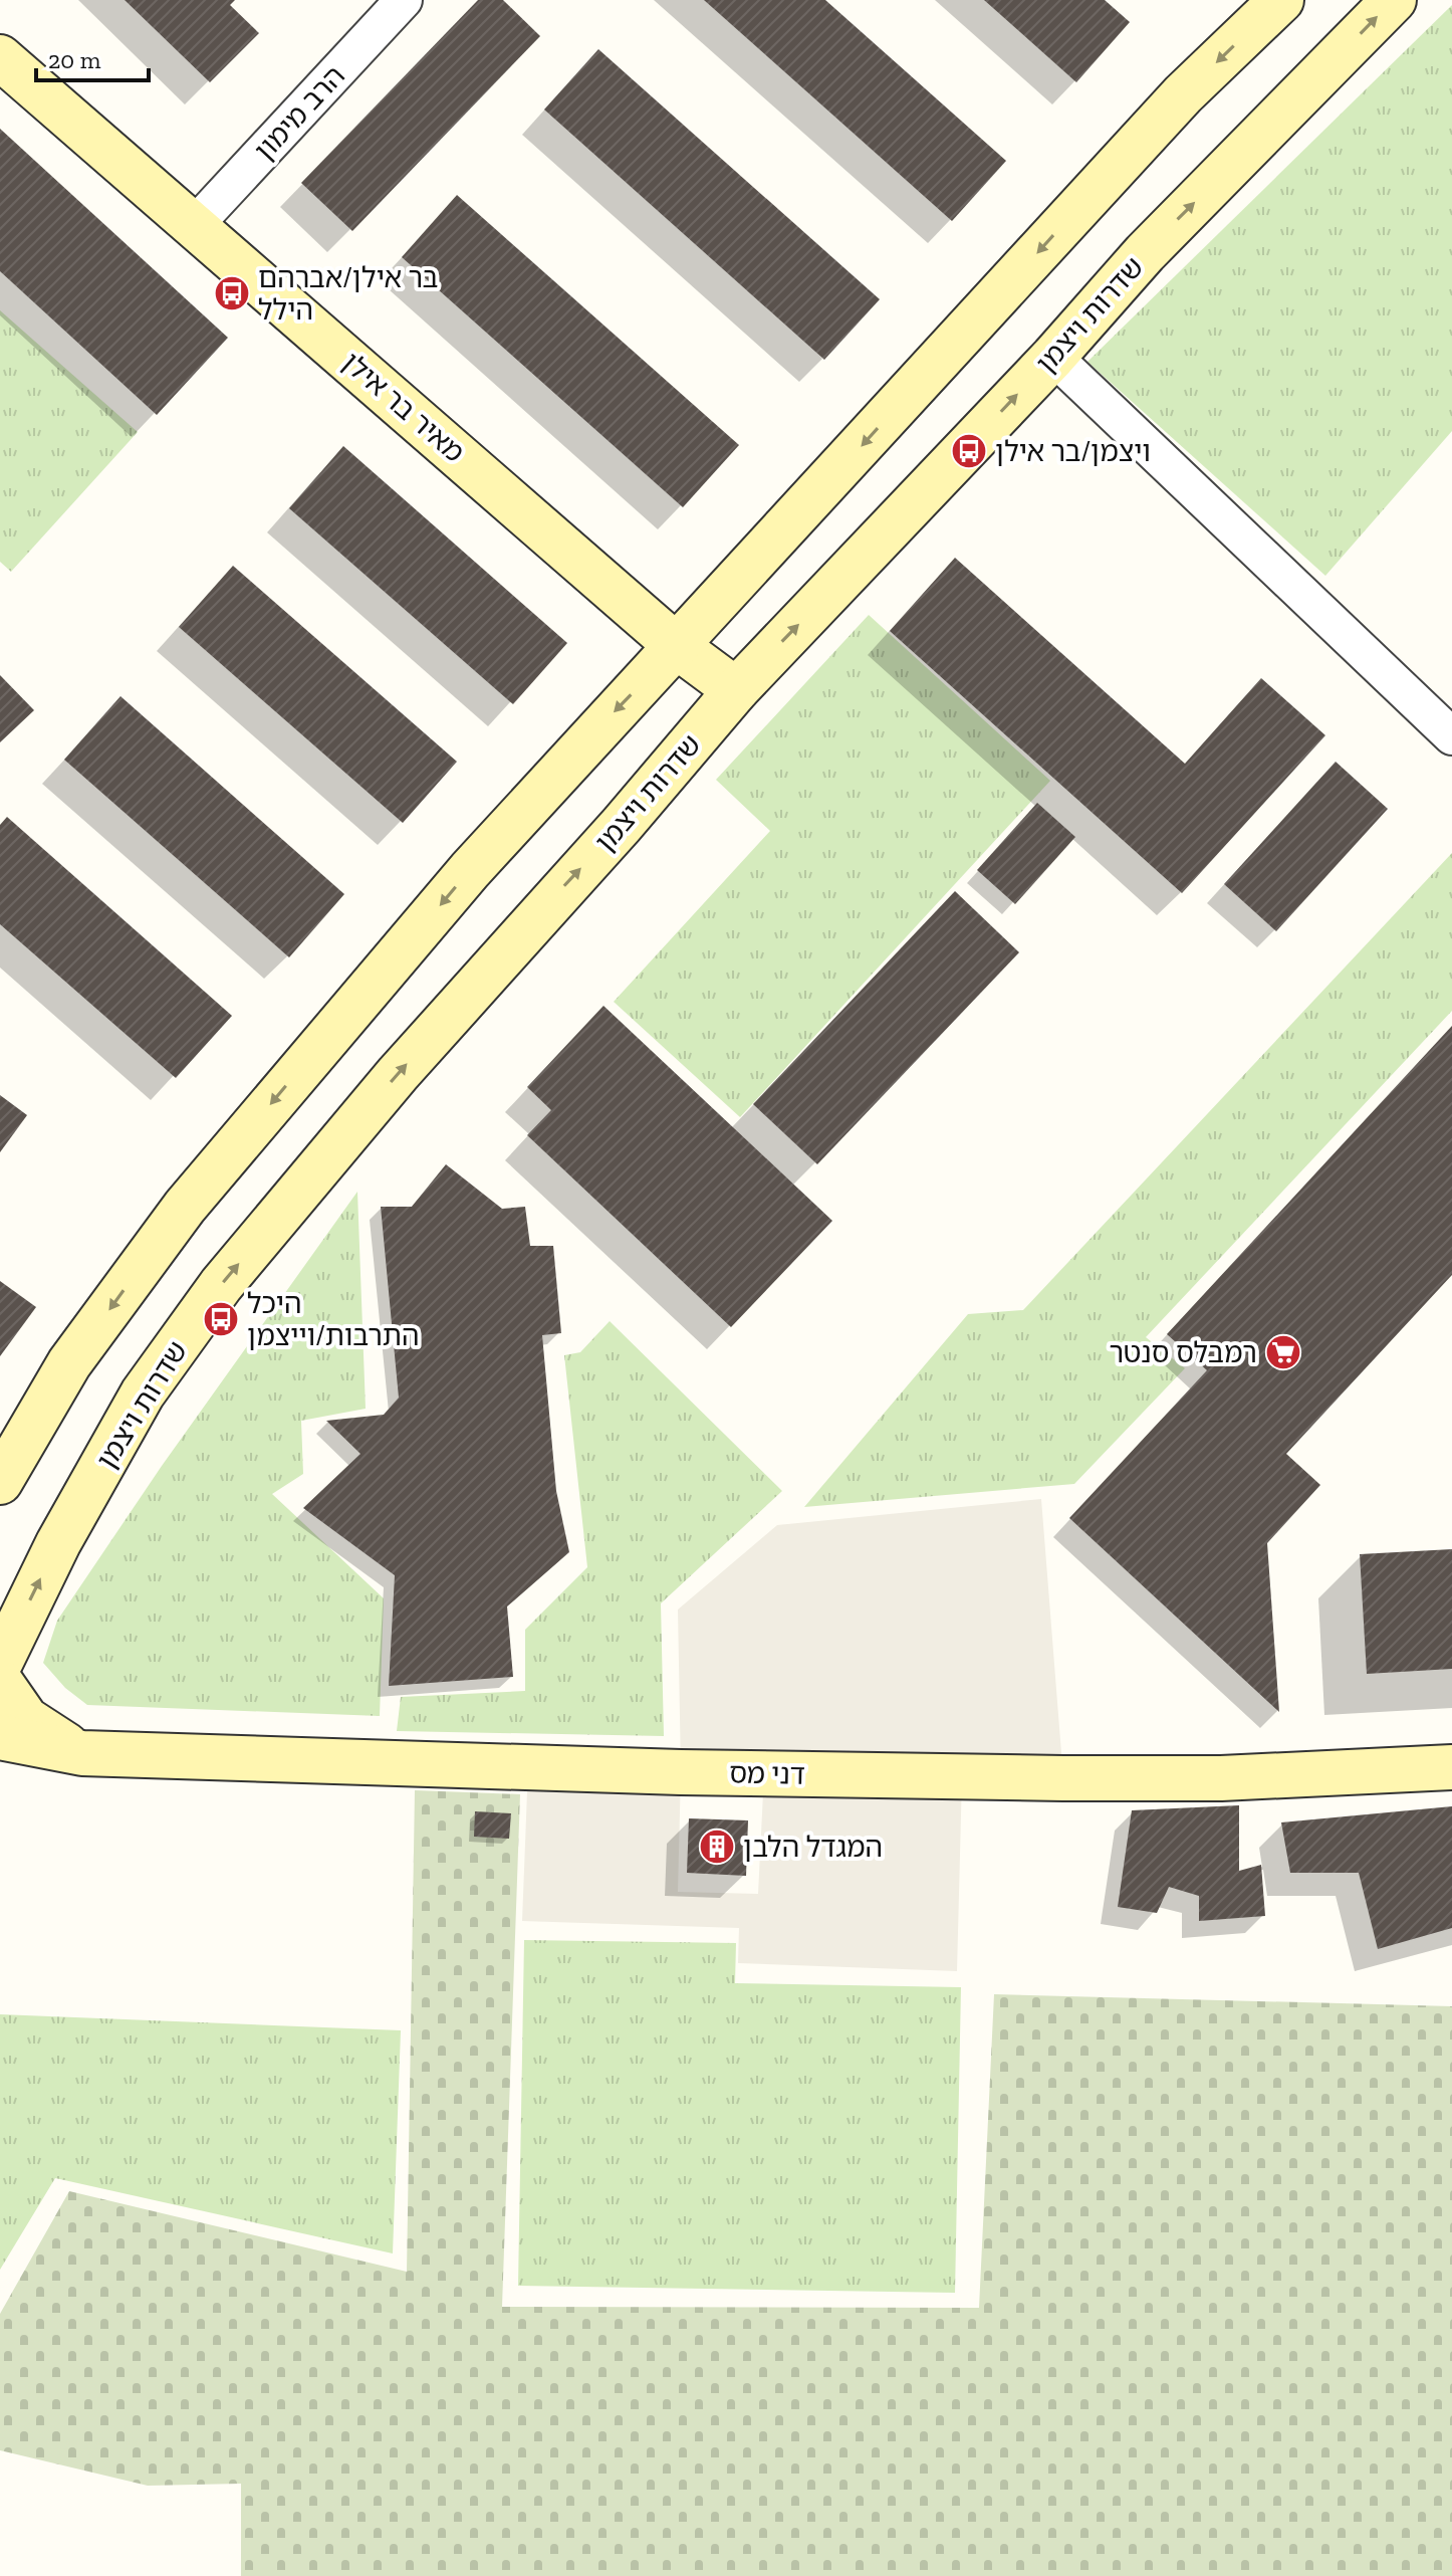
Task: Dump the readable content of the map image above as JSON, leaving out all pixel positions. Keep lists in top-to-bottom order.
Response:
{
  "streets": {
    "main road": ["שדרות ויצמן", "מאיר בר אילן", "דני מס"],
    "street": ["הרב מימון"]
  },
  "crossings": [
    ["הרב מימון", "מאיר בר אילן"],
    ["שדרות ויצמן", "מאיר בר אילן"]
  ],
  "places": {
    "bus stop": ["בר אילן/אברהם הילל", "ויצמן/בר אילן", "היכל התרבות/וייצמן"],
    "supermarket": ["רמבלס סנטר"],
    "building": ["המגדל הלבן"]
  },
  "scale_bar": "20 m"
}
